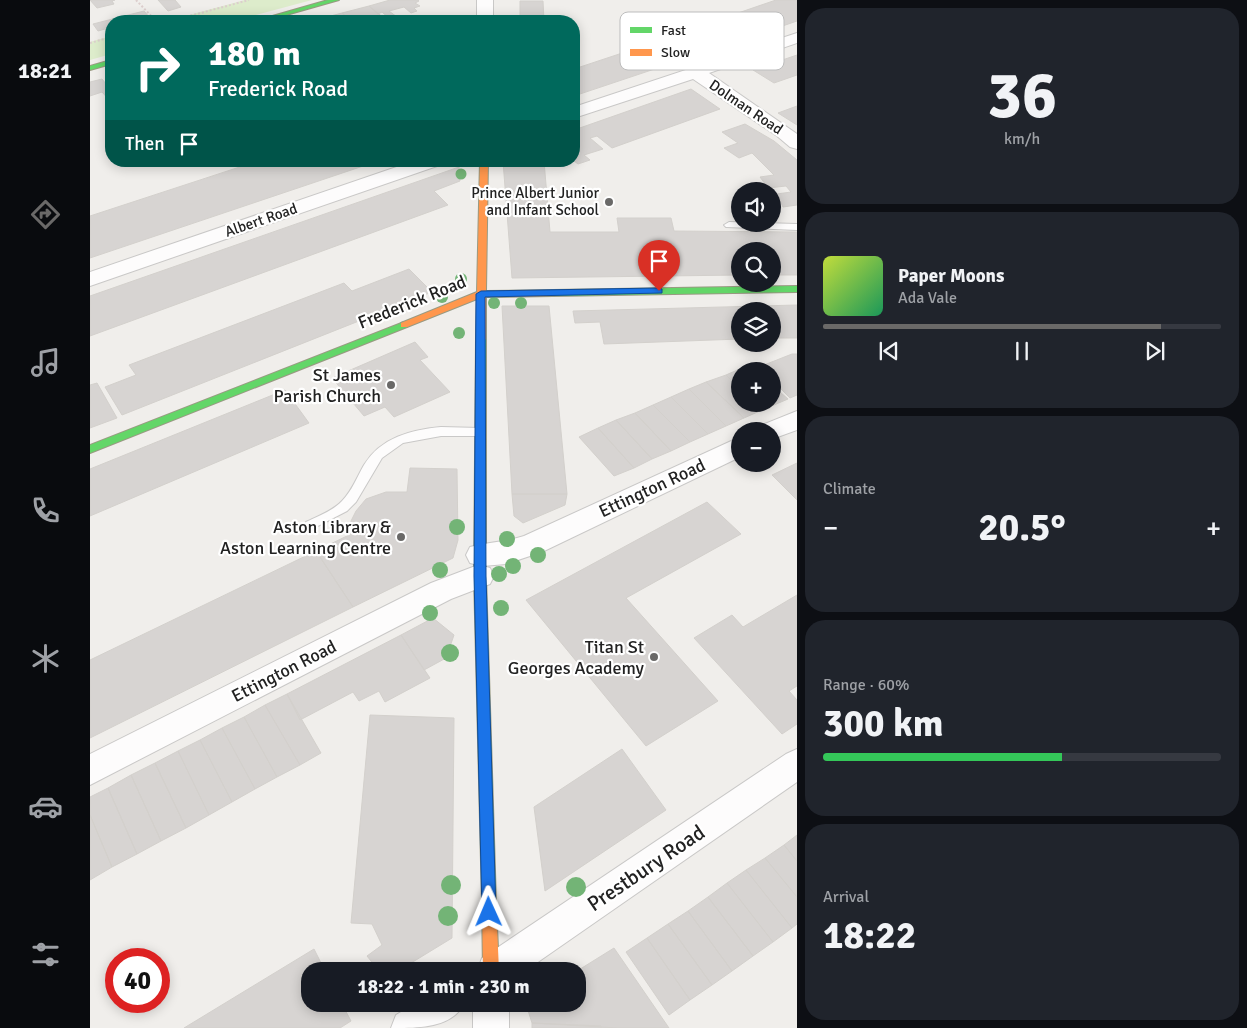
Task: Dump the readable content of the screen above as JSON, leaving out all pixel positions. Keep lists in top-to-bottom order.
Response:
{
  "streets": {
    "street": [
      "Dolman Road",
      "Albert Road",
      "Frederick Road",
      "Ettington Road",
      "Prestbury Road"
    ]
  },
  "places": [
    "Prince Albert Junior and Infant School",
    "St James Parish Church",
    "Aston Library & Aston Learning Centre",
    "Titan St Georges Academy"
  ],
  "legend": ["Fast", "Slow"],
  "page": {
    "tabs": "18:21",
    "tile": [
      ["36", "km/h"],
      "Climate",
      ["Range · 60%", "300 km"],
      ["Arrival", "18:22"]
    ],
    "turn": ["180 m", "Frederick Road"],
    "then": "Then",
    "map_buttons": ["+", "−"],
    "song": ["Paper Moons", "Ada Vale"],
    "heat": ["−", "20.5°", "+"],
    "limit": "40",
    "trip": "18:22 · 1 min · 230 m"
  }
}
